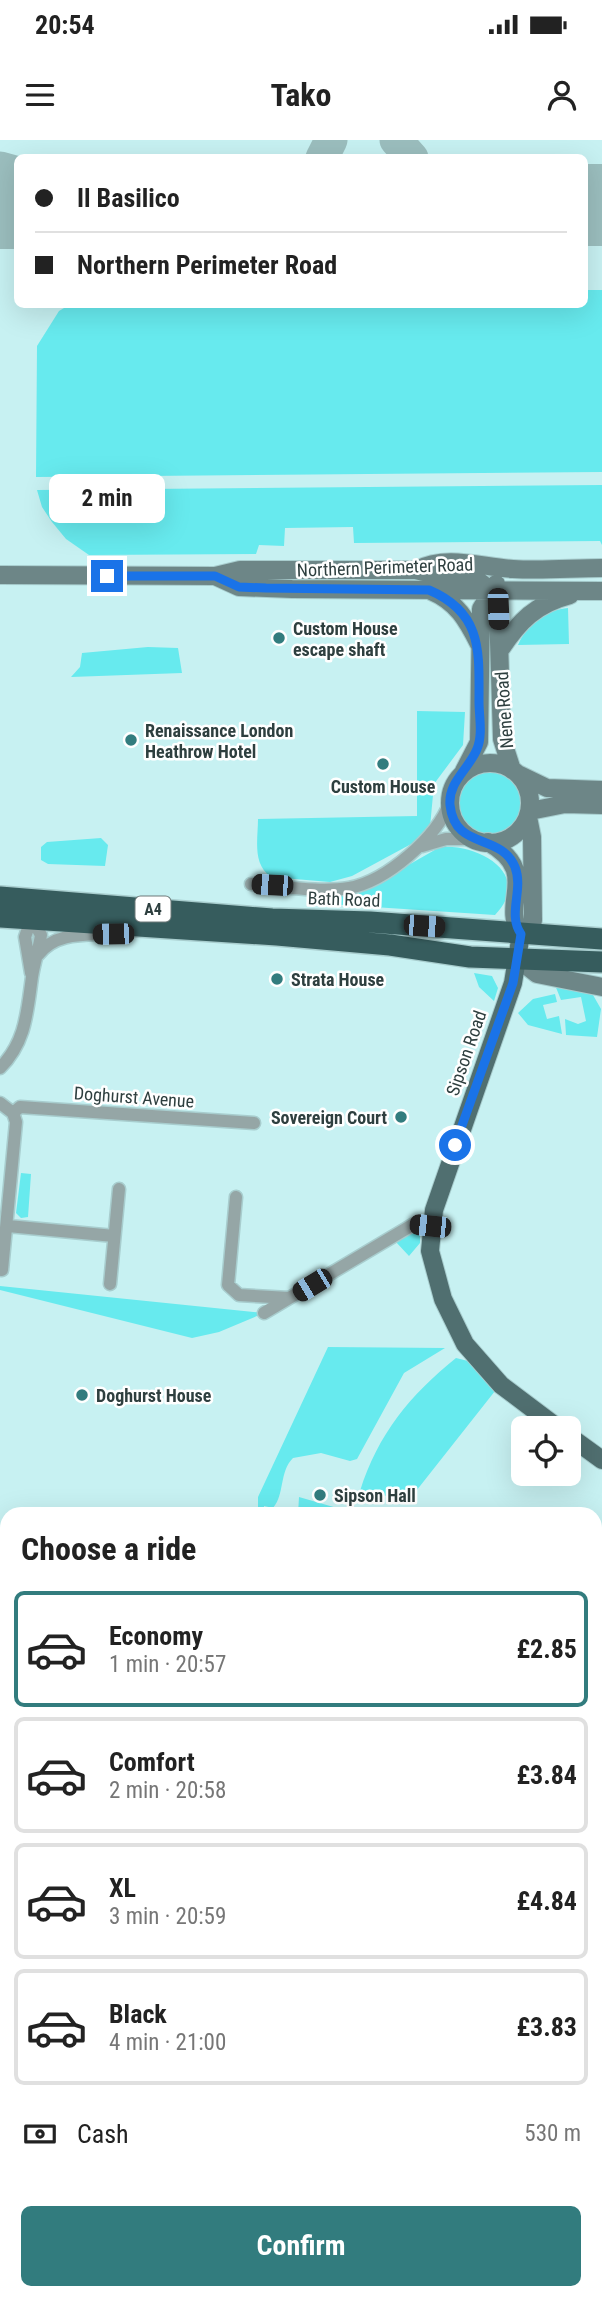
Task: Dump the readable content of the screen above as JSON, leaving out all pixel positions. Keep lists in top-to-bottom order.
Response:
{
  "streets": {
    "highway": ["Bath Road", "A4"],
    "main road": ["Sipson Road"],
    "street": ["Northern Perimeter Road", "Nene Road", "Doghurst Avenue"]
  },
  "crossings": [
    ["Northern Perimeter Road", "Nene Road"],
    ["Bath Road", "Sipson Road"]
  ],
  "places": [
    "Custom House escape shaft",
    "Renaissance London Heathrow Hotel",
    "Custom House",
    "Strata House",
    "Sovereign Court",
    "Doghurst House",
    "Sipson Hall"
  ],
  "page": {
    "status": "20:54",
    "header": "Tako",
    "banner": ["Il Basilico", "Northern Perimeter Road"],
    "bubble": "2 min",
    "heading": "Choose a ride",
    "list": [
      {
        "name": "Economy",
        "note": "1 min · 20:57",
        "value": "£2.85"
      },
      {
        "name": "Comfort",
        "note": "2 min · 20:58",
        "value": "£3.84"
      },
      {
        "name": "XL",
        "note": "3 min · 20:59",
        "value": "£4.84"
      },
      {
        "name": "Black",
        "note": "4 min · 21:00",
        "value": "£3.83"
      }
    ],
    "pay": ["Cash", "530 m"],
    "buttons": "Confirm"
  }
}
